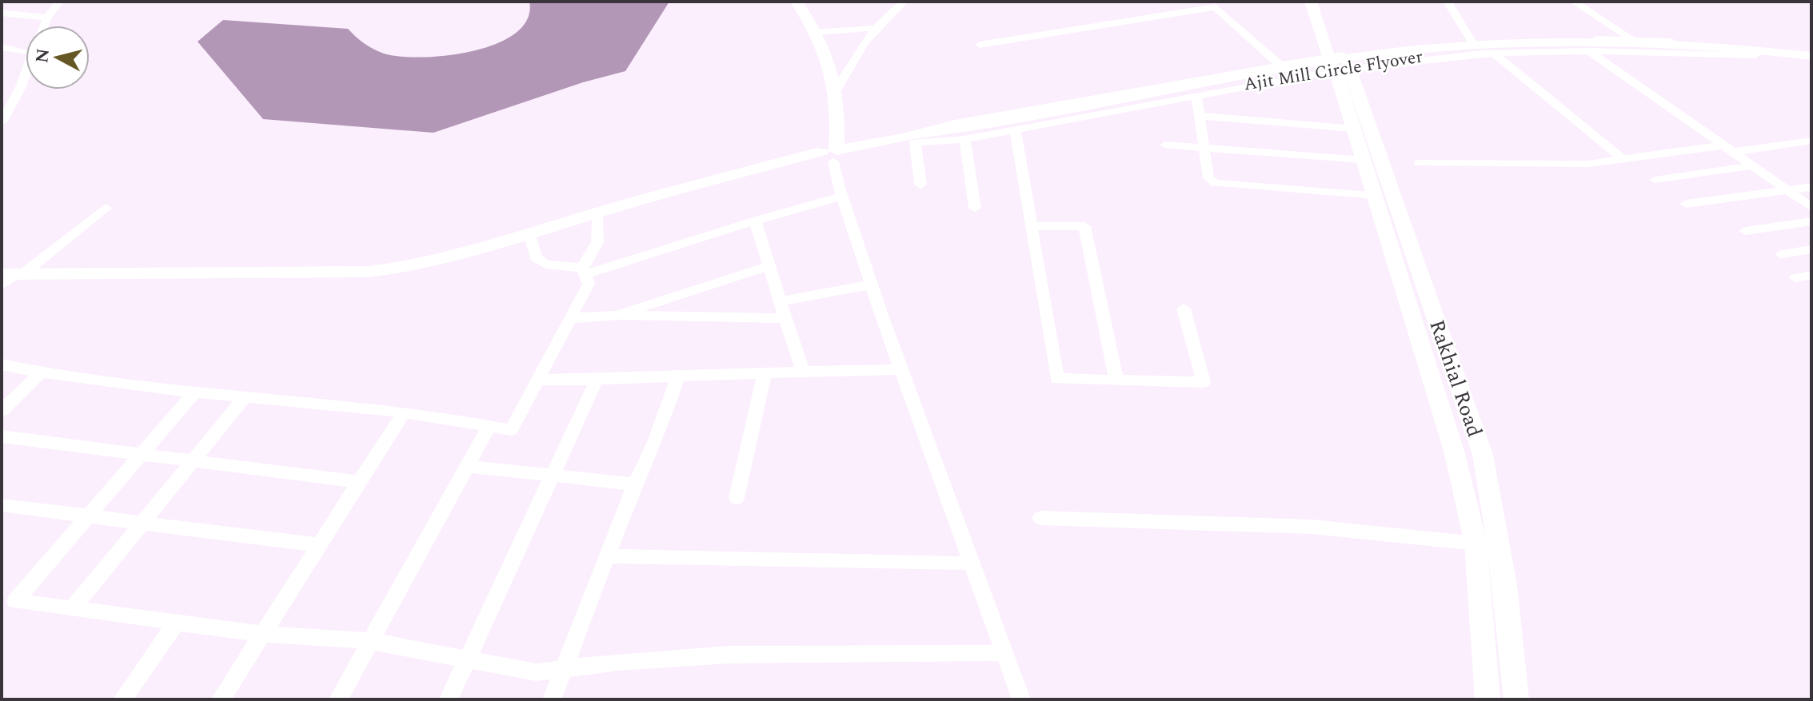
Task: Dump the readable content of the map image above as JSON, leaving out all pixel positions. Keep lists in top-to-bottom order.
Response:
{
  "streets": {
    "main road": ["Ajit Mill Circle Flyover", "Rakhial Road"]
  },
  "north": "left"
}
